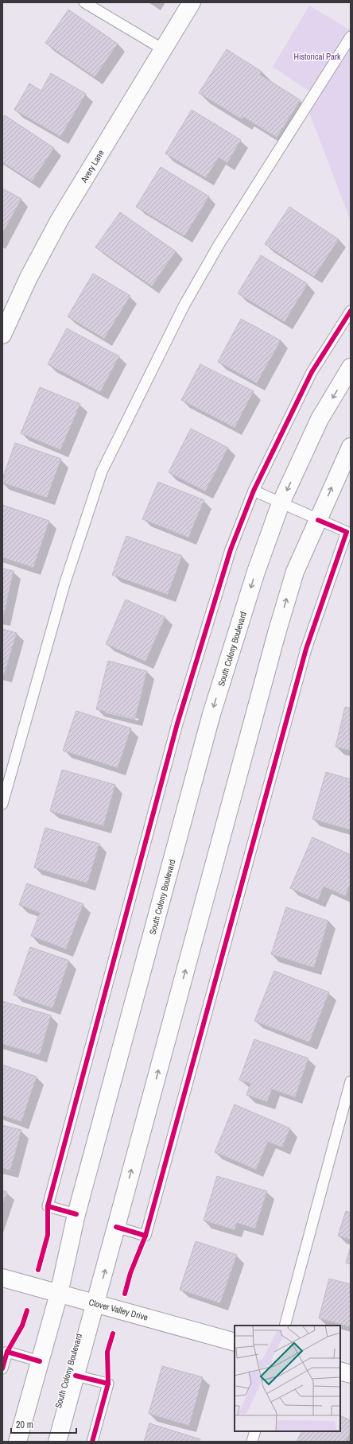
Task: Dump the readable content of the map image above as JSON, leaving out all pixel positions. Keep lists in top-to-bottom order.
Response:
{
  "streets": {
    "main road": ["Avery Lane", "South Colony Boulevard", "Clover Valley Drive"]
  },
  "crossings": [
    ["South Colony Boulevard", "Clover Valley Drive"]
  ],
  "parks": ["Historical Park"],
  "scale_bar": "20 m"
}
